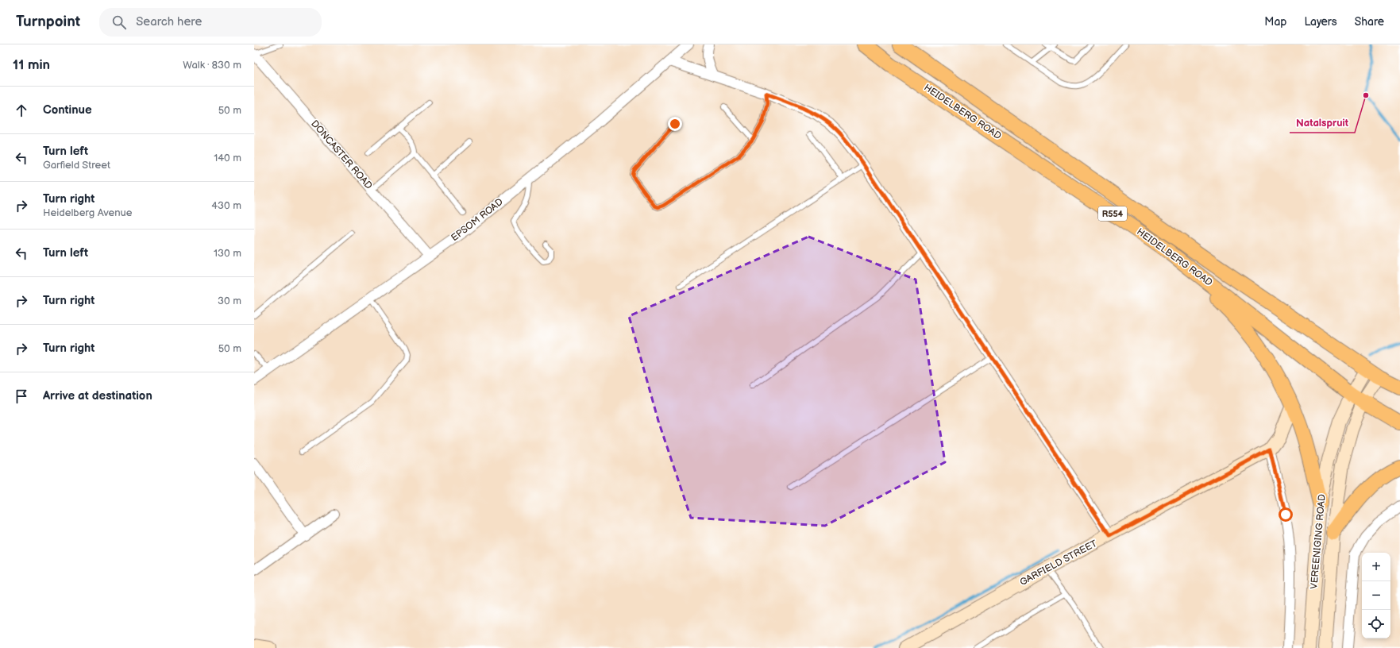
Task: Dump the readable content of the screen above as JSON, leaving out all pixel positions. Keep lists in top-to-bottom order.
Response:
{
  "streets": {
    "main road": [
      "HEIDELBERG ROAD",
      "R554",
      "VEREENIGING ROAD",
      "GARFIELD STREET"
    ],
    "street": ["DONCASTER ROAD", "EPSOM ROAD"]
  },
  "crossings": [
    ["HEIDELBERG ROAD", "VEREENIGING ROAD"],
    ["DONCASTER ROAD", "EPSOM ROAD"]
  ],
  "places": ["Natalspruit"],
  "page": {
    "header": "Turnpoint",
    "search": "Search here",
    "nav": ["Map", "Layers", "Share"],
    "heading": ["11 min", "Walk · 830 m"],
    "list": [
      ["Continue", "50 m"],
      ["Turn left", "Garfield Street", "140 m"],
      ["Turn right", "Heidelberg Avenue", "430 m"],
      ["Turn left", "130 m"],
      ["Turn right", "30 m"],
      ["Turn right", "50 m"],
      "Arrive at destination"
    ],
    "map_buttons": ["+", "−"]
  }
}
